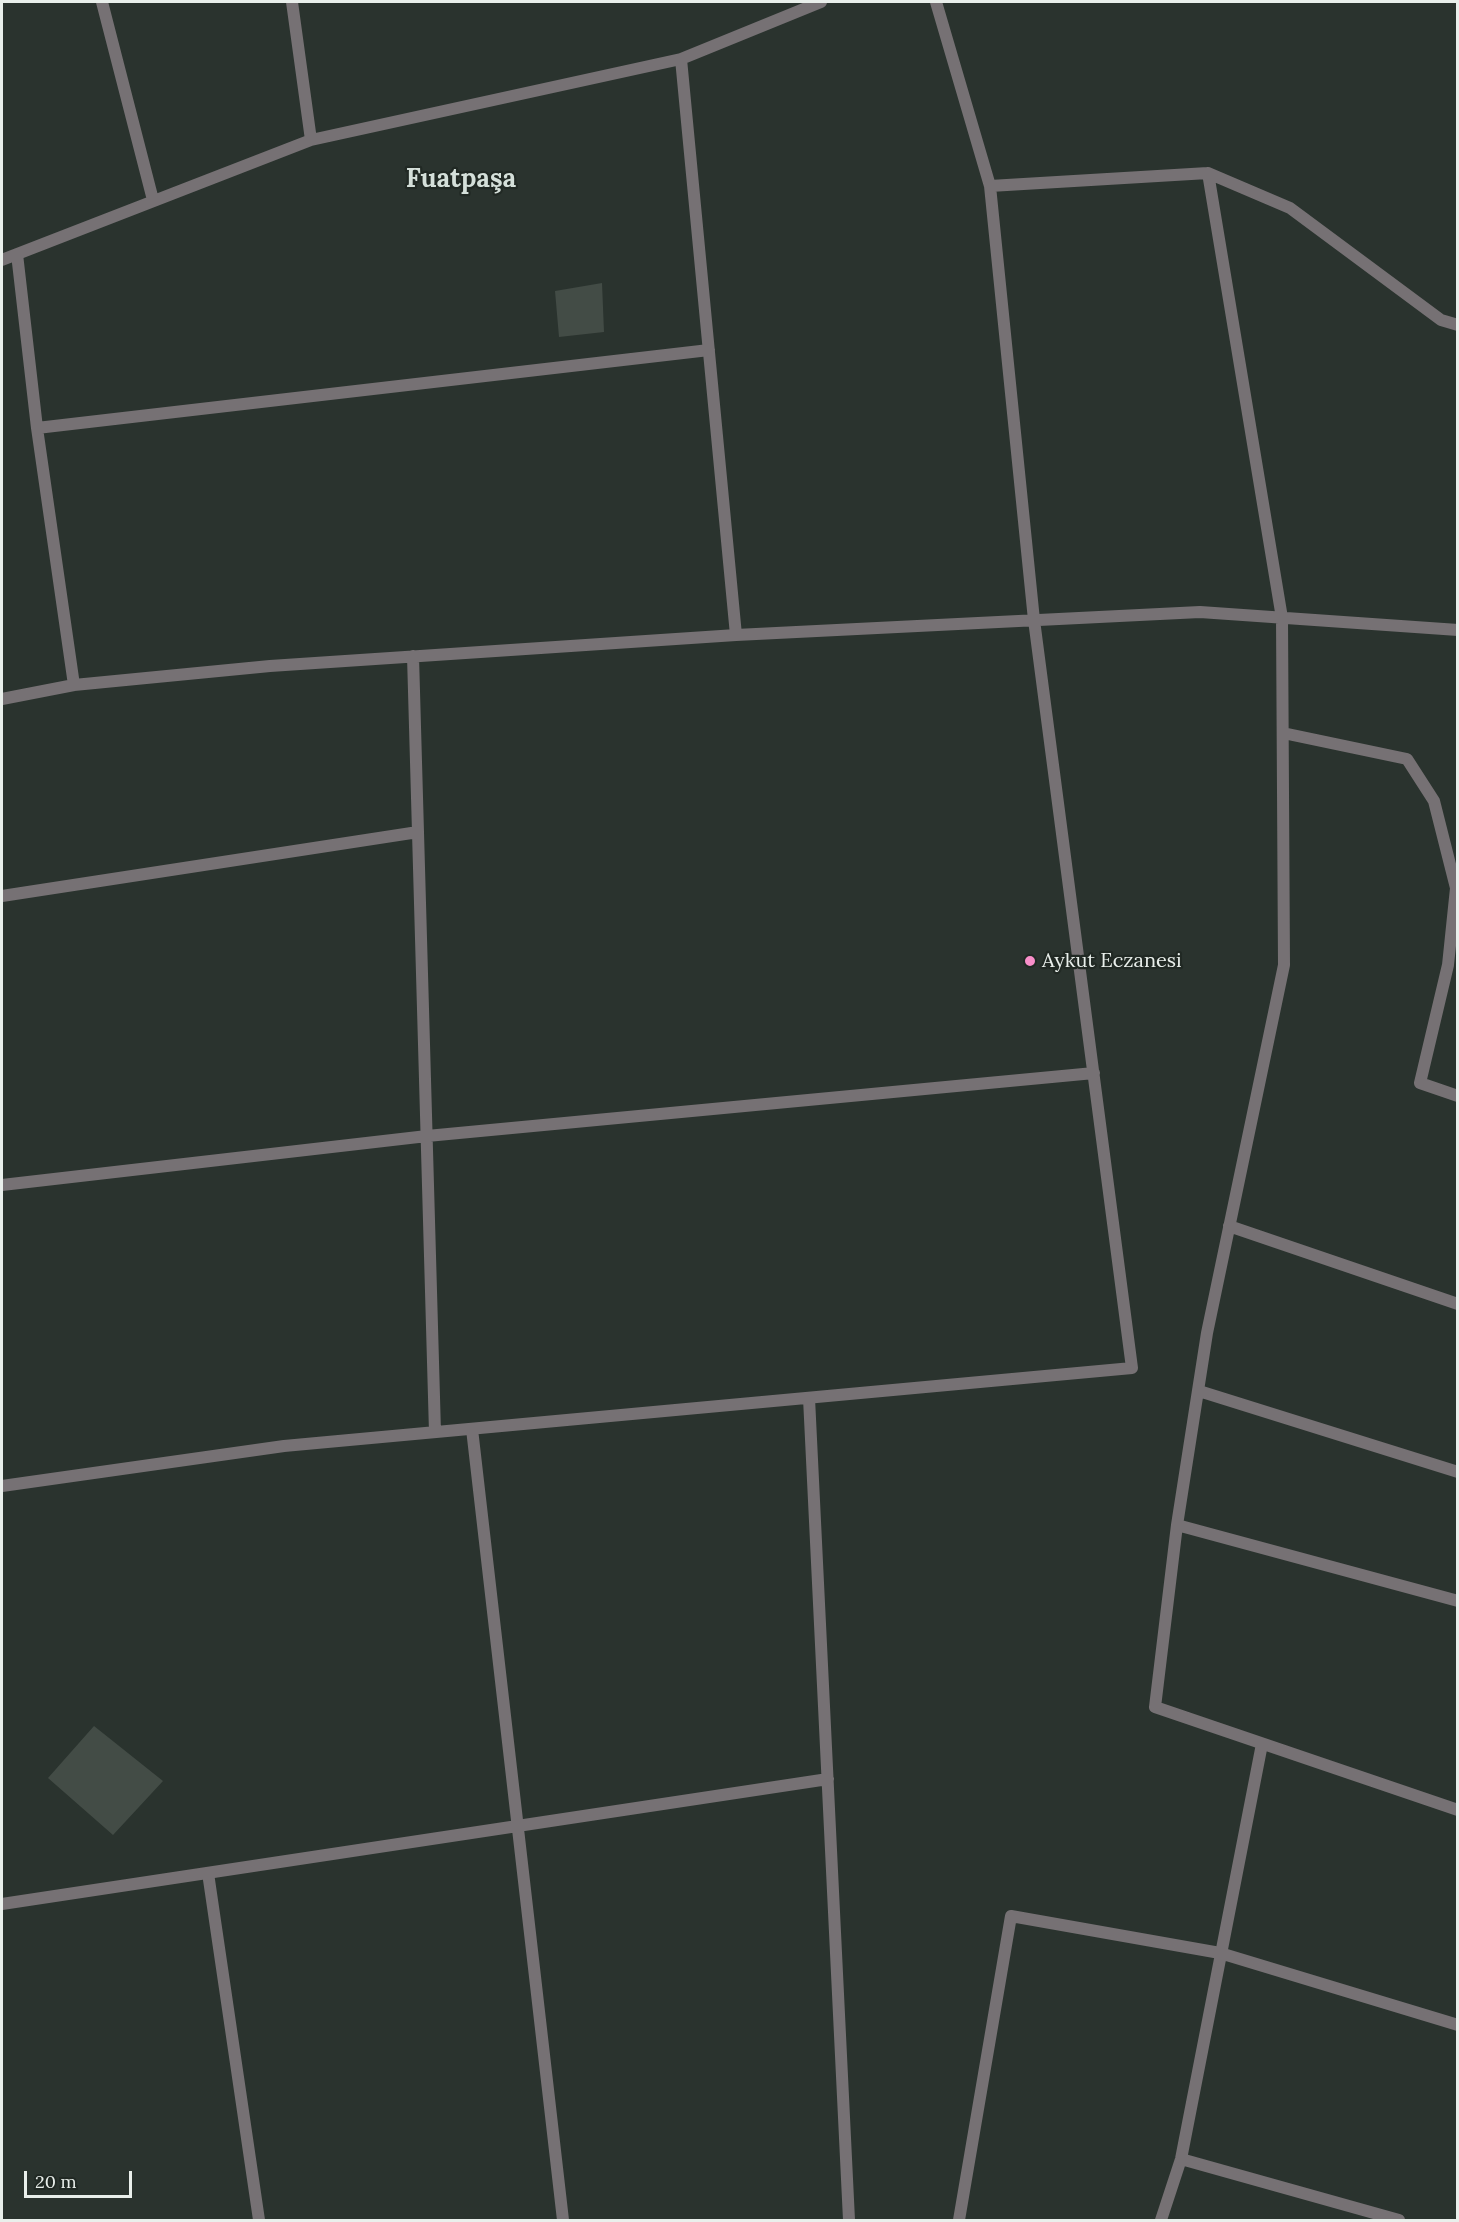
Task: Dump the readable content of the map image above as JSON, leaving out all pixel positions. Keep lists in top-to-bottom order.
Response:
{
  "districts": ["Fuatpaşa"],
  "places": ["Aykut Eczanesi"],
  "scale_bar": "20 m"
}
